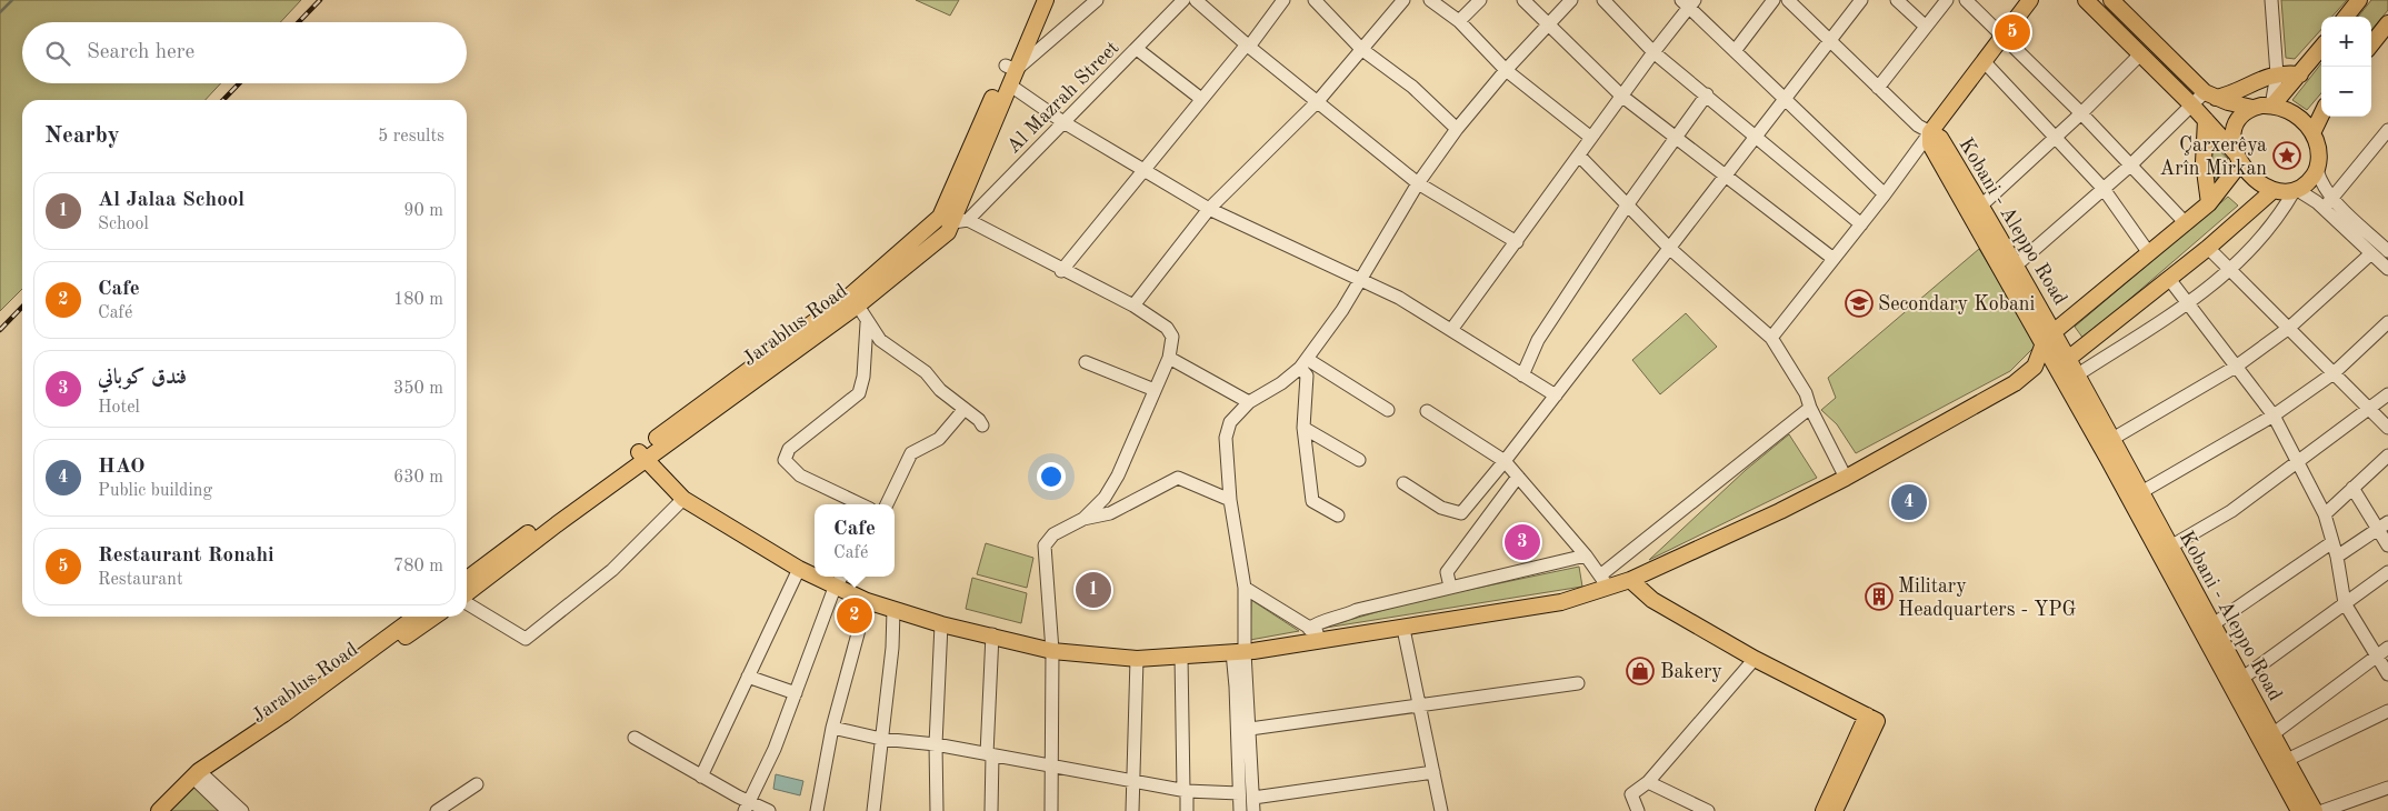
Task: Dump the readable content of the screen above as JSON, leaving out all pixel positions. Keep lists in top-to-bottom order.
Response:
{
  "streets": {
    "main road": ["Kobani - Aleppo Road", "Jarablus Road"],
    "street": ["Al Mazrah Street"]
  },
  "crossings": [
    ["Al Mazrah Street", "Jarablus Road"]
  ],
  "places": {
    "place": ["Çarxerêya Arîn Mîrkan"],
    "school or university": ["Secondary Kobani"],
    "building": ["Military Headquarters - YPG"],
    "shop": ["Bakery"]
  },
  "page": {
    "pins": [
      "5",
      "4",
      "3",
      "1",
      "2"
    ],
    "map_buttons": ["+", "−"],
    "search": "Search here",
    "heading": ["Nearby", "5 results"],
    "list": [
      {
        "mark": "1",
        "name": "Al Jalaa School",
        "note": "School",
        "value": "90 m"
      },
      {
        "mark": "2",
        "name": "Cafe",
        "note": "Café",
        "value": "180 m"
      },
      {
        "mark": "3",
        "name": "فندق كوباني",
        "note": "Hotel",
        "value": "350 m"
      },
      {
        "mark": "4",
        "name": "HAO",
        "note": "Public building",
        "value": "630 m"
      },
      {
        "mark": "5",
        "name": "Restaurant Ronahi",
        "note": "Restaurant",
        "value": "780 m"
      }
    ],
    "popup": ["Cafe", "Café"]
  }
}
